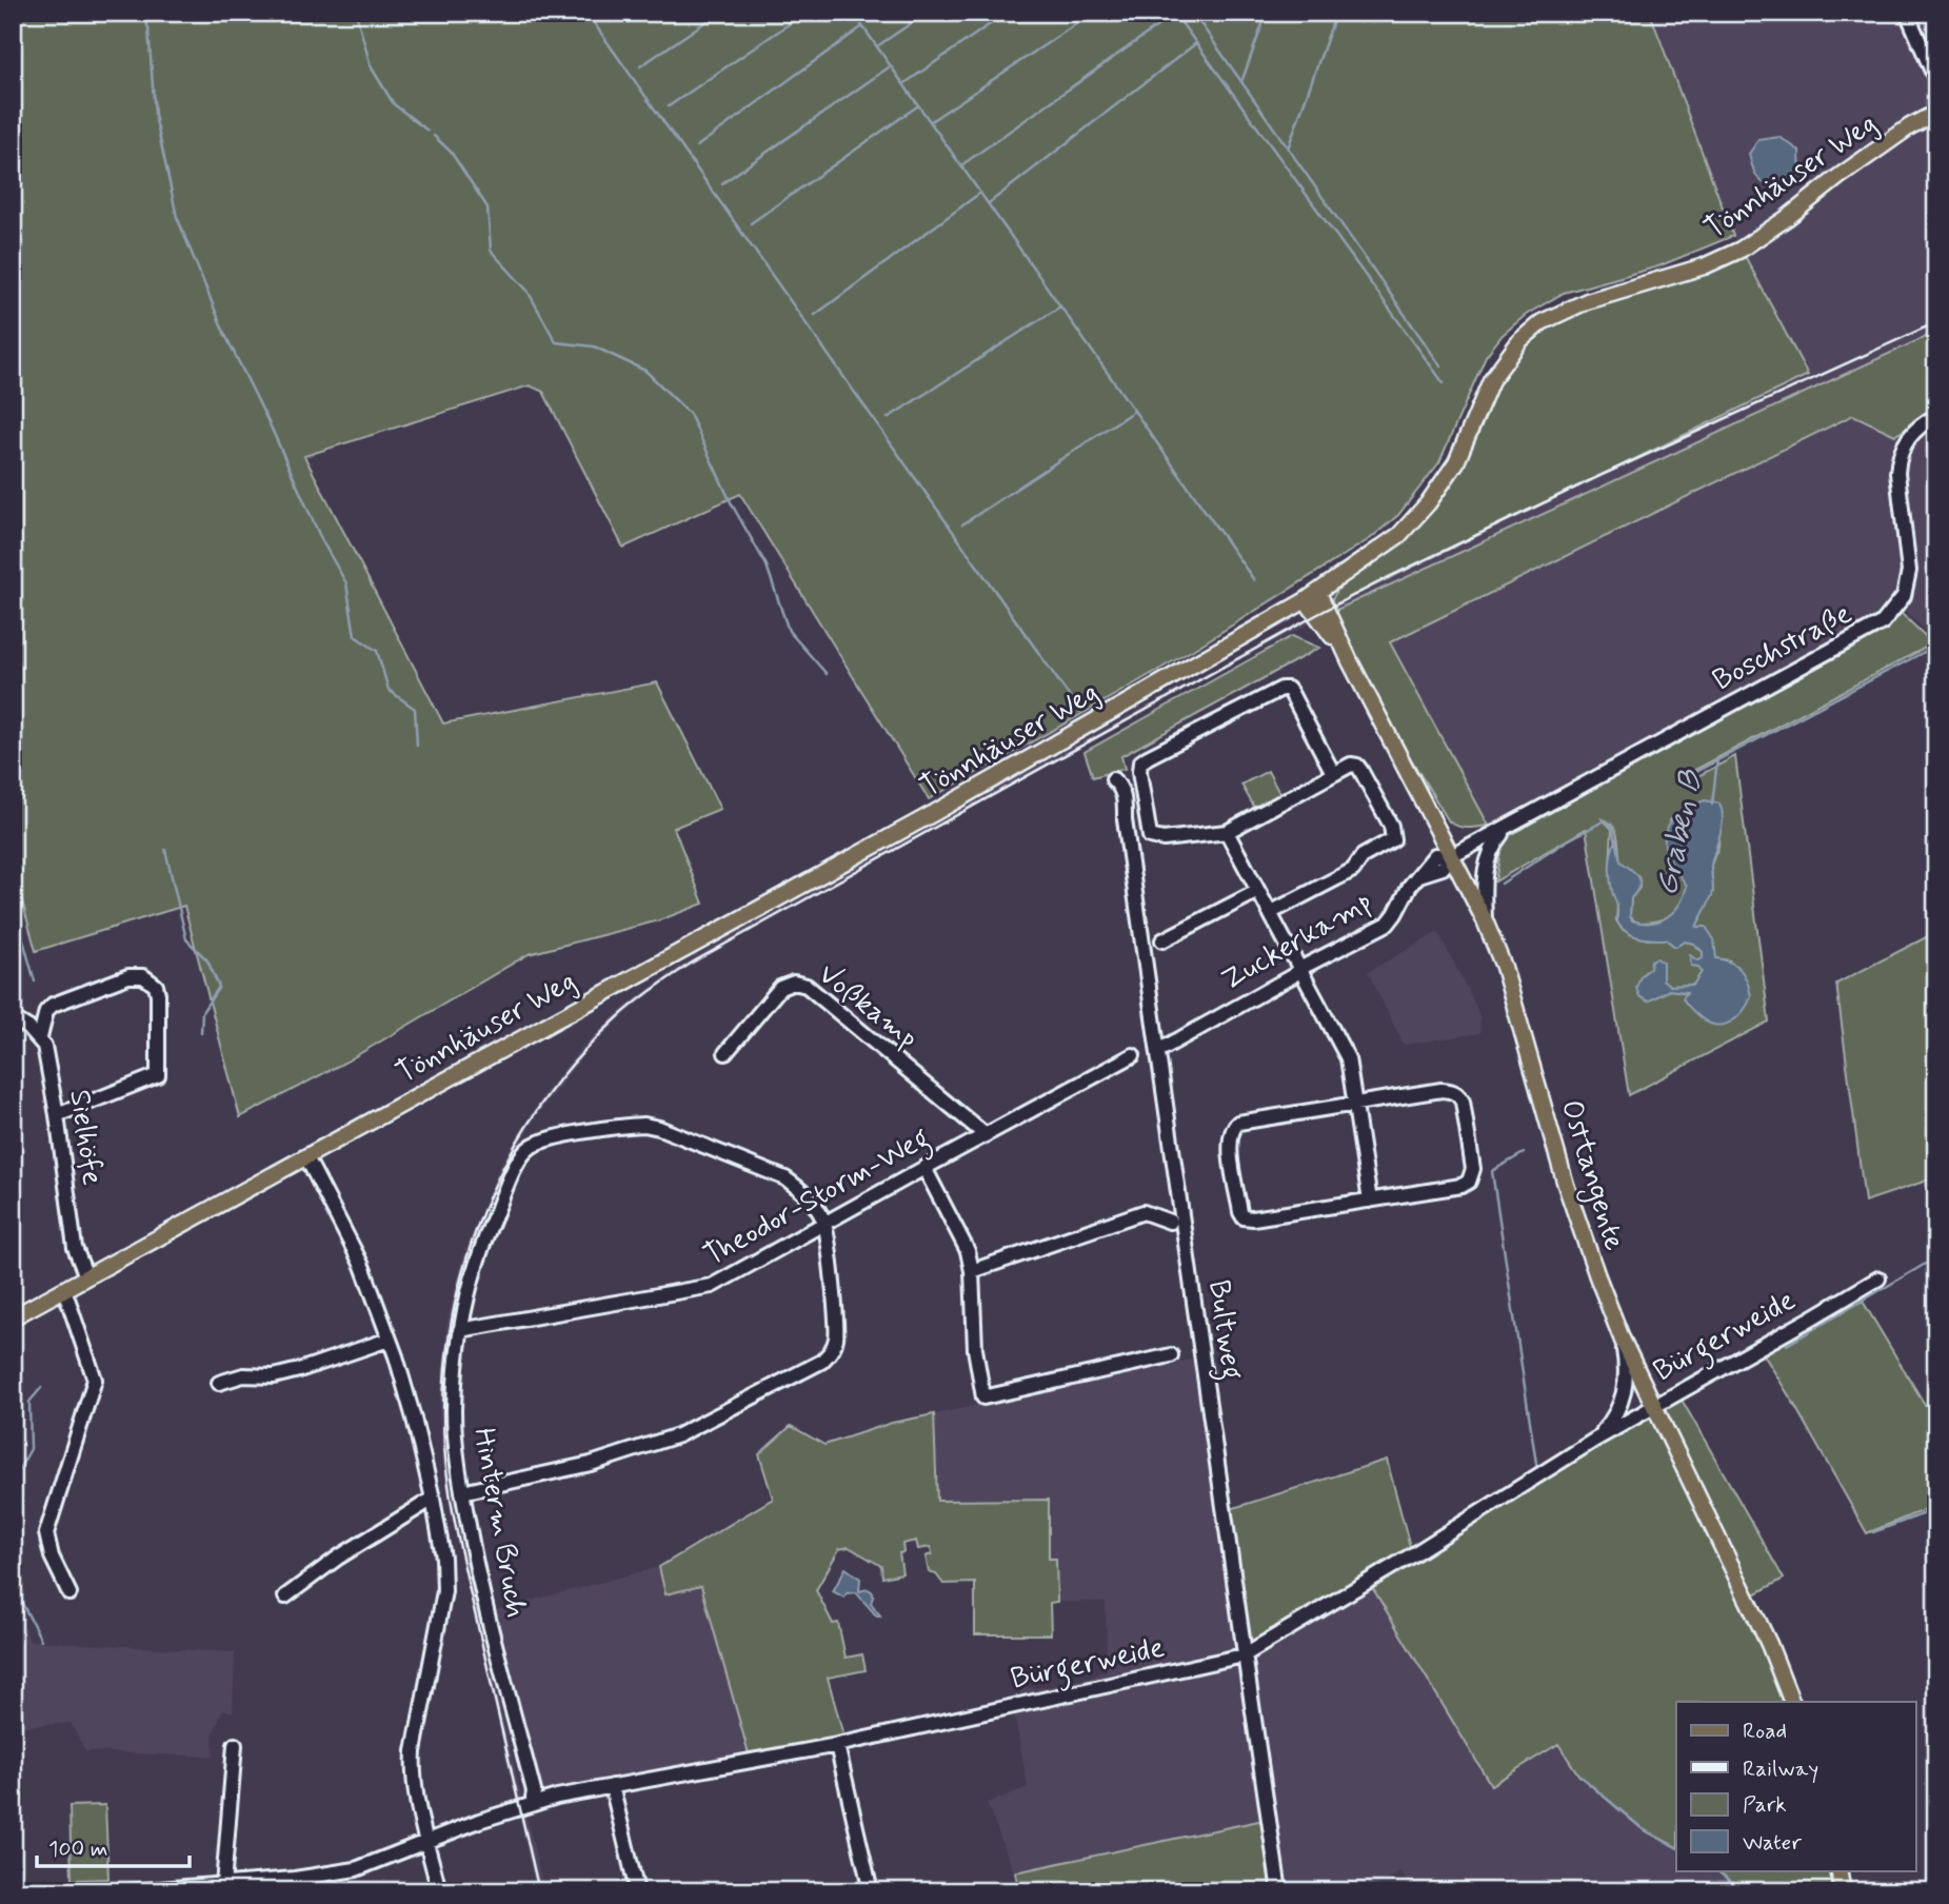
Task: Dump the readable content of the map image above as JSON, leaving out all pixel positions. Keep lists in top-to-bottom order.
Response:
{
  "streets": {
    "main road": ["Tönnhäuser Weg", "Osttangente"],
    "street": [
      "Boschstraße",
      "Zuckerkamp",
      "Voßkamp",
      "Sielhöfe",
      "Theodor-Storm-Weg",
      "Bultweg",
      "Bürgerweide",
      "Hinterm Bruch"
    ]
  },
  "crossings": [
    ["Tönnhäuser Weg", "Sielhöfe"],
    ["Tönnhäuser Weg", "Osttangente"],
    ["Boschstraße", "Zuckerkamp"],
    ["Boschstraße", "Osttangente"],
    ["Zuckerkamp", "Osttangente"],
    ["Zuckerkamp", "Bultweg"],
    ["Voßkamp", "Theodor-Storm-Weg"],
    ["Osttangente", "Bürgerweide"],
    ["Theodor-Storm-Weg", "Hinterm Bruch"],
    ["Bultweg", "Bürgerweide"],
    ["Bürgerweide", "Hinterm Bruch"]
  ],
  "water": ["Graben B"],
  "legend": [
    "Road",
    "Railway",
    "Park",
    "Water"
  ],
  "scale_bar": "100 m"
}
